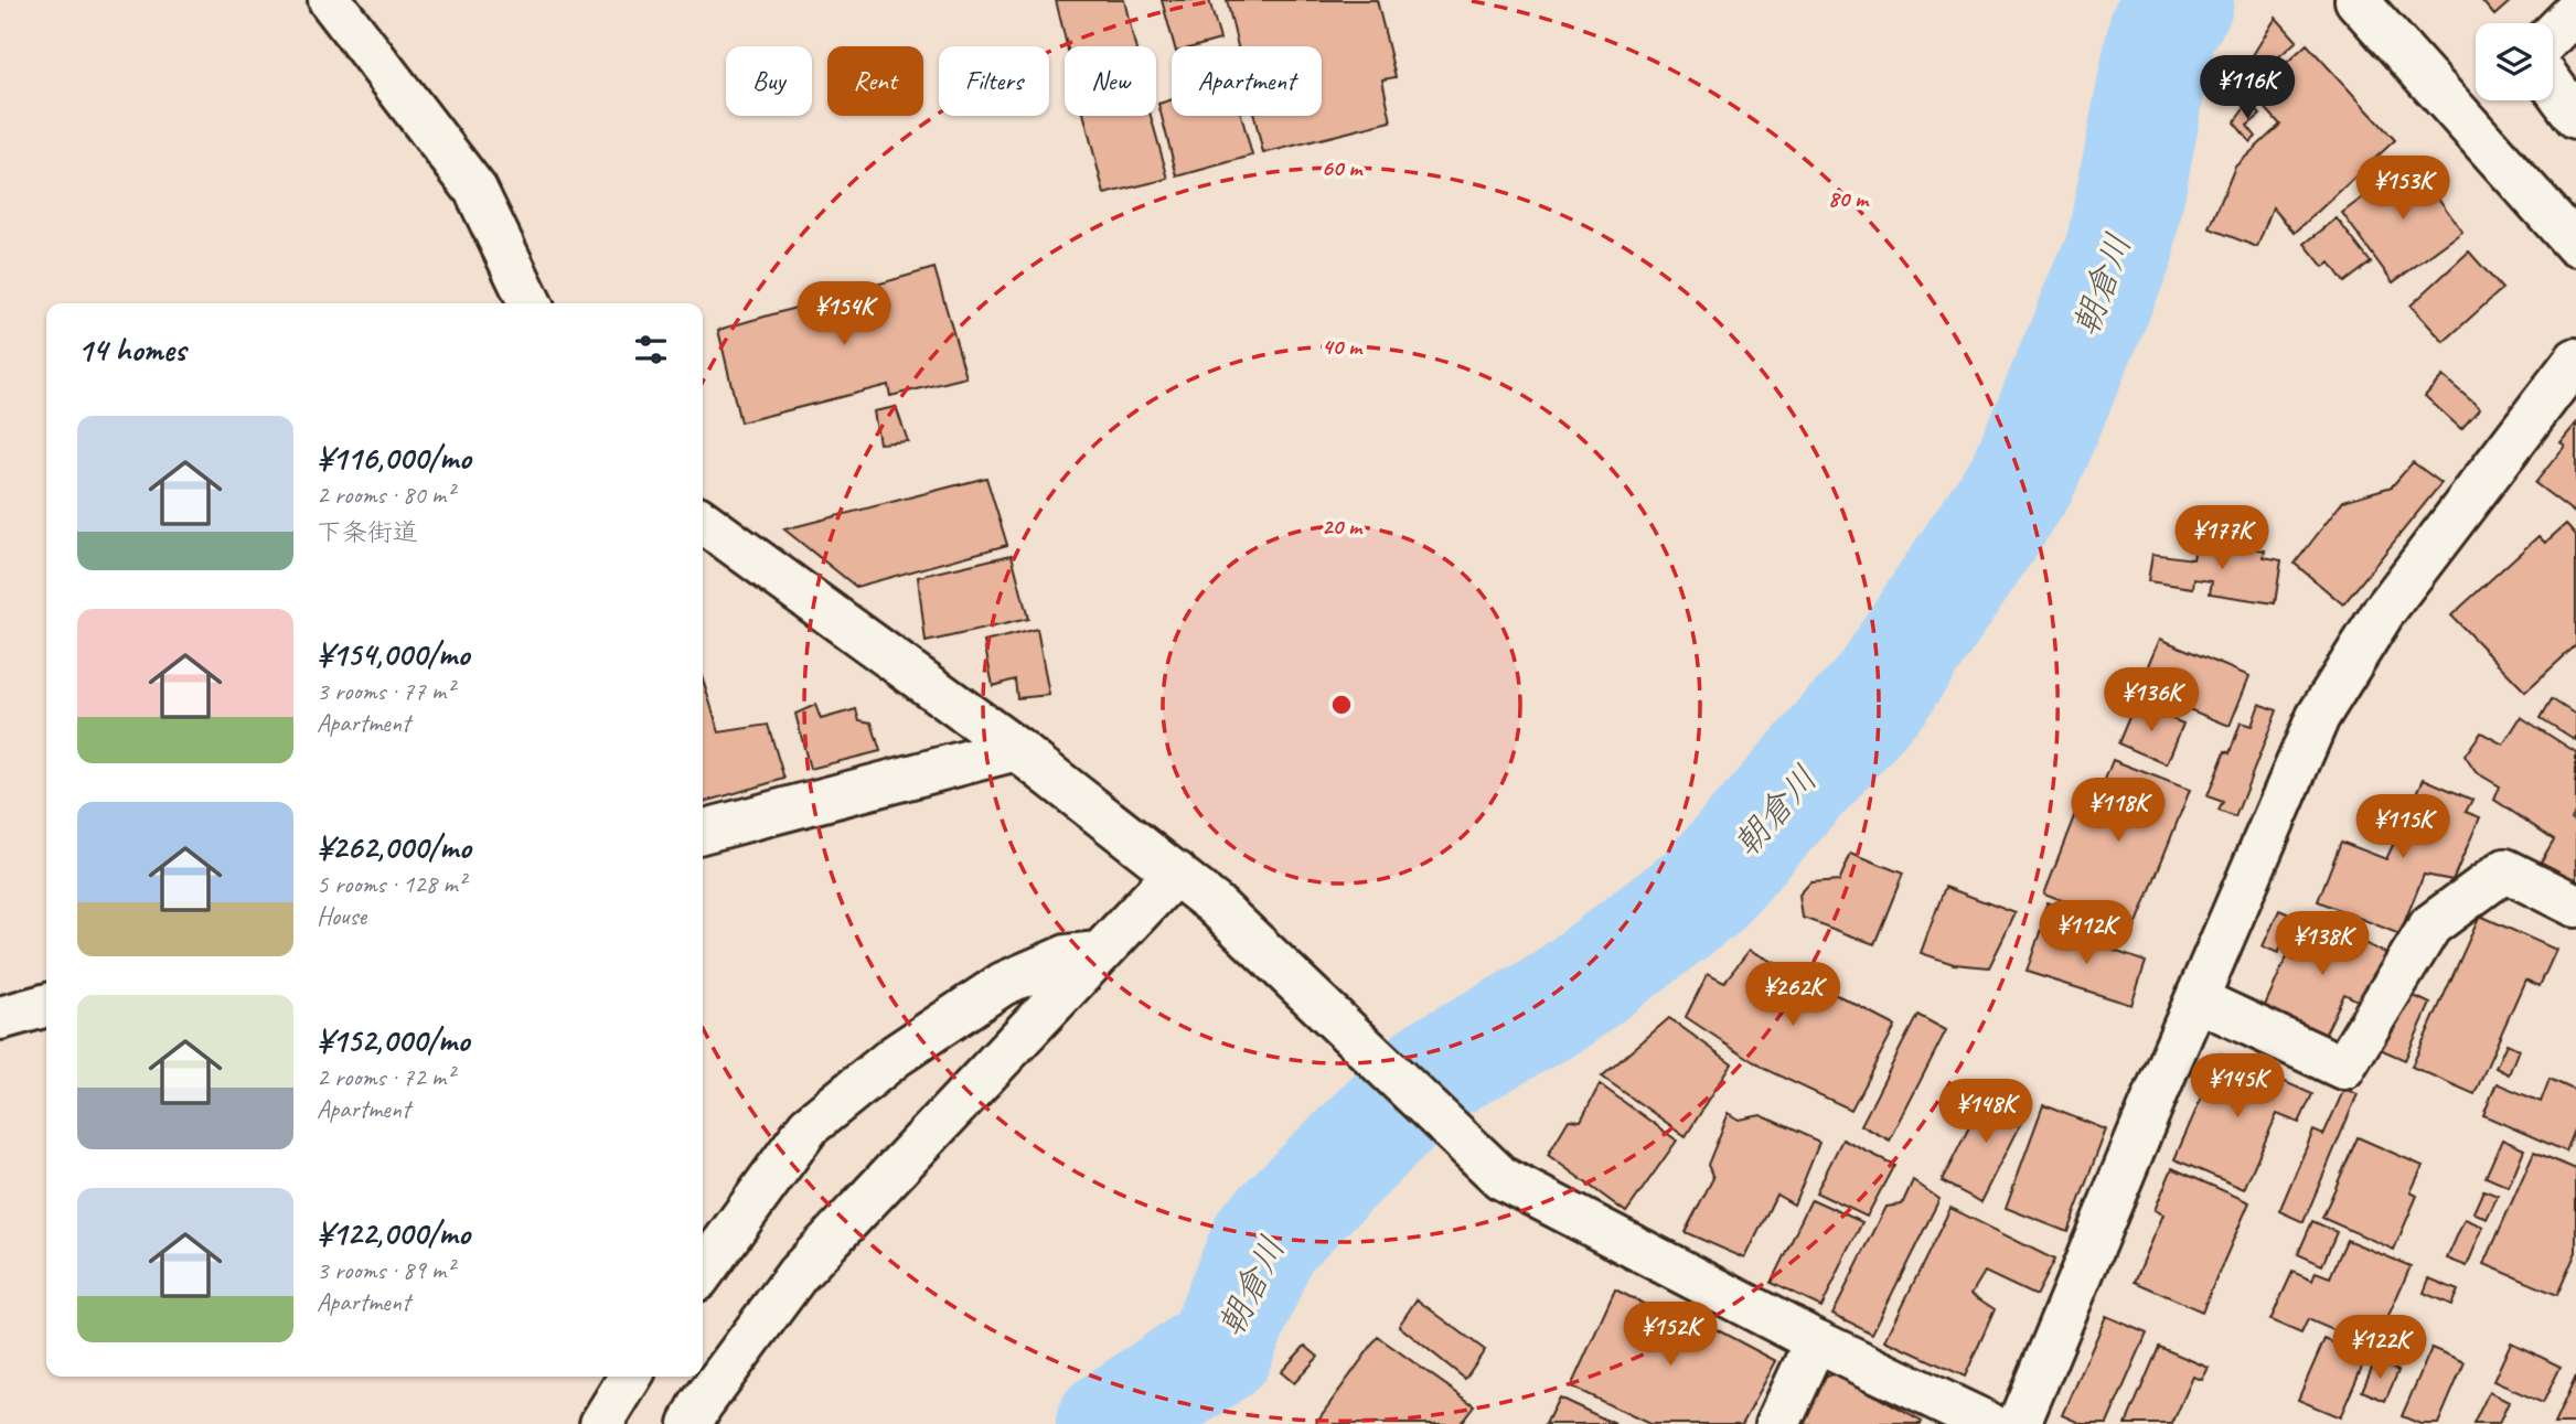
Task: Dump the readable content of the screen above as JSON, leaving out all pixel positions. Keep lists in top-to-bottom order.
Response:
{
  "water": ["朝倉川"],
  "page": {
    "chip": [
      "Buy",
      "Rent",
      "Filters",
      "New",
      "Apartment"
    ],
    "price": [
      "¥116K",
      "¥153K",
      "¥154K",
      "¥177K",
      "¥136K",
      "¥118K",
      "¥115K",
      "¥112K",
      "¥138K",
      "¥262K",
      "¥145K",
      "¥148K",
      "¥152K",
      "¥122K"
    ],
    "heading": "14 homes",
    "list": [
      {
        "name": "¥116,000/mo",
        "note": "2 rooms · 80 m² · 下条街道"
      },
      {
        "name": "¥154,000/mo",
        "note": "3 rooms · 77 m² · Apartment"
      },
      {
        "name": "¥262,000/mo",
        "note": "5 rooms · 128 m² · House"
      },
      {
        "name": "¥152,000/mo",
        "note": "2 rooms · 72 m² · Apartment"
      },
      {
        "name": "¥122,000/mo",
        "note": "3 rooms · 89 m² · Apartment"
      }
    ]
  },
  "rings": [
    "60 m",
    "80 m",
    "40 m",
    "20 m"
  ]
}
